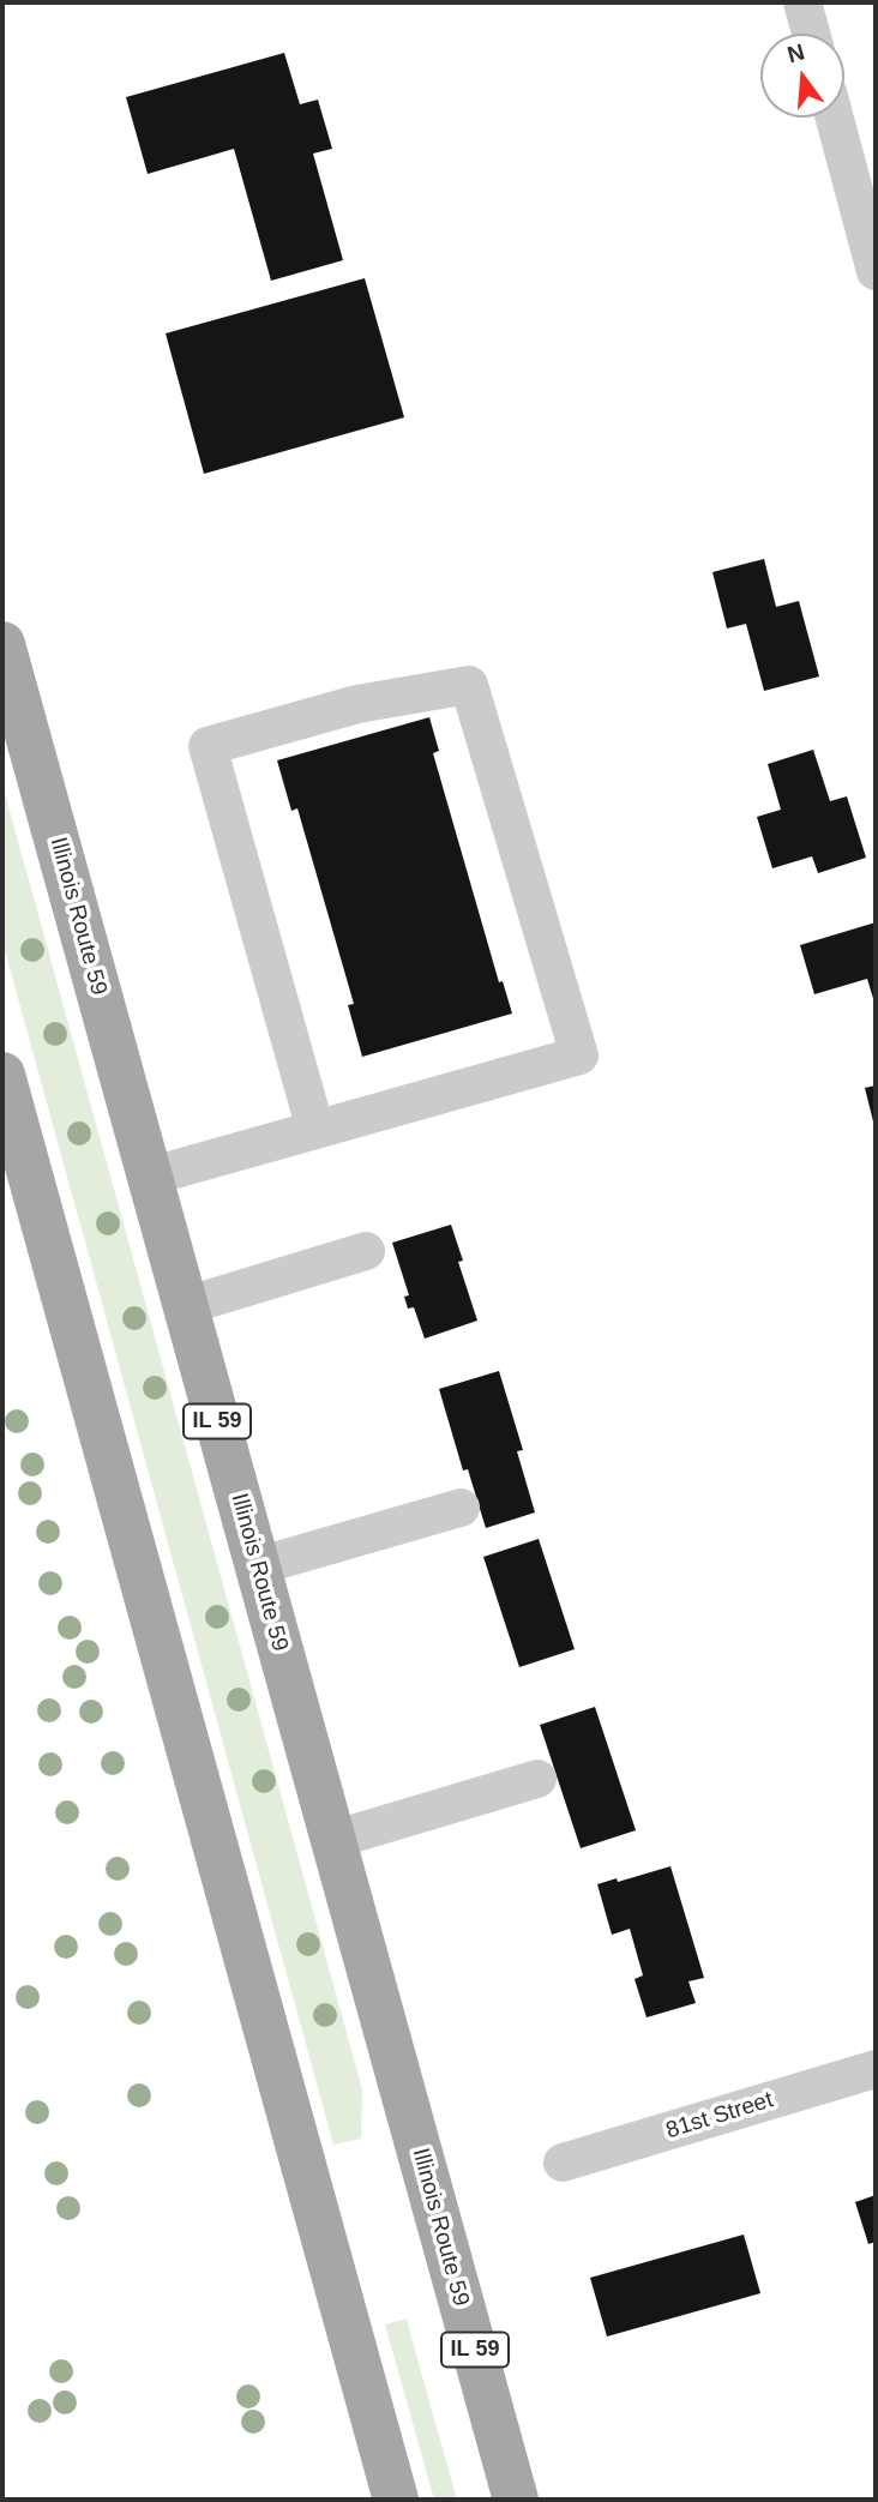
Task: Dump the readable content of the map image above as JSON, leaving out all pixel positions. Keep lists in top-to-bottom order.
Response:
{
  "streets": {
    "main road": ["Illinois Route 59", "IL 59"],
    "street": ["81st Street"]
  },
  "north": "top"
}
